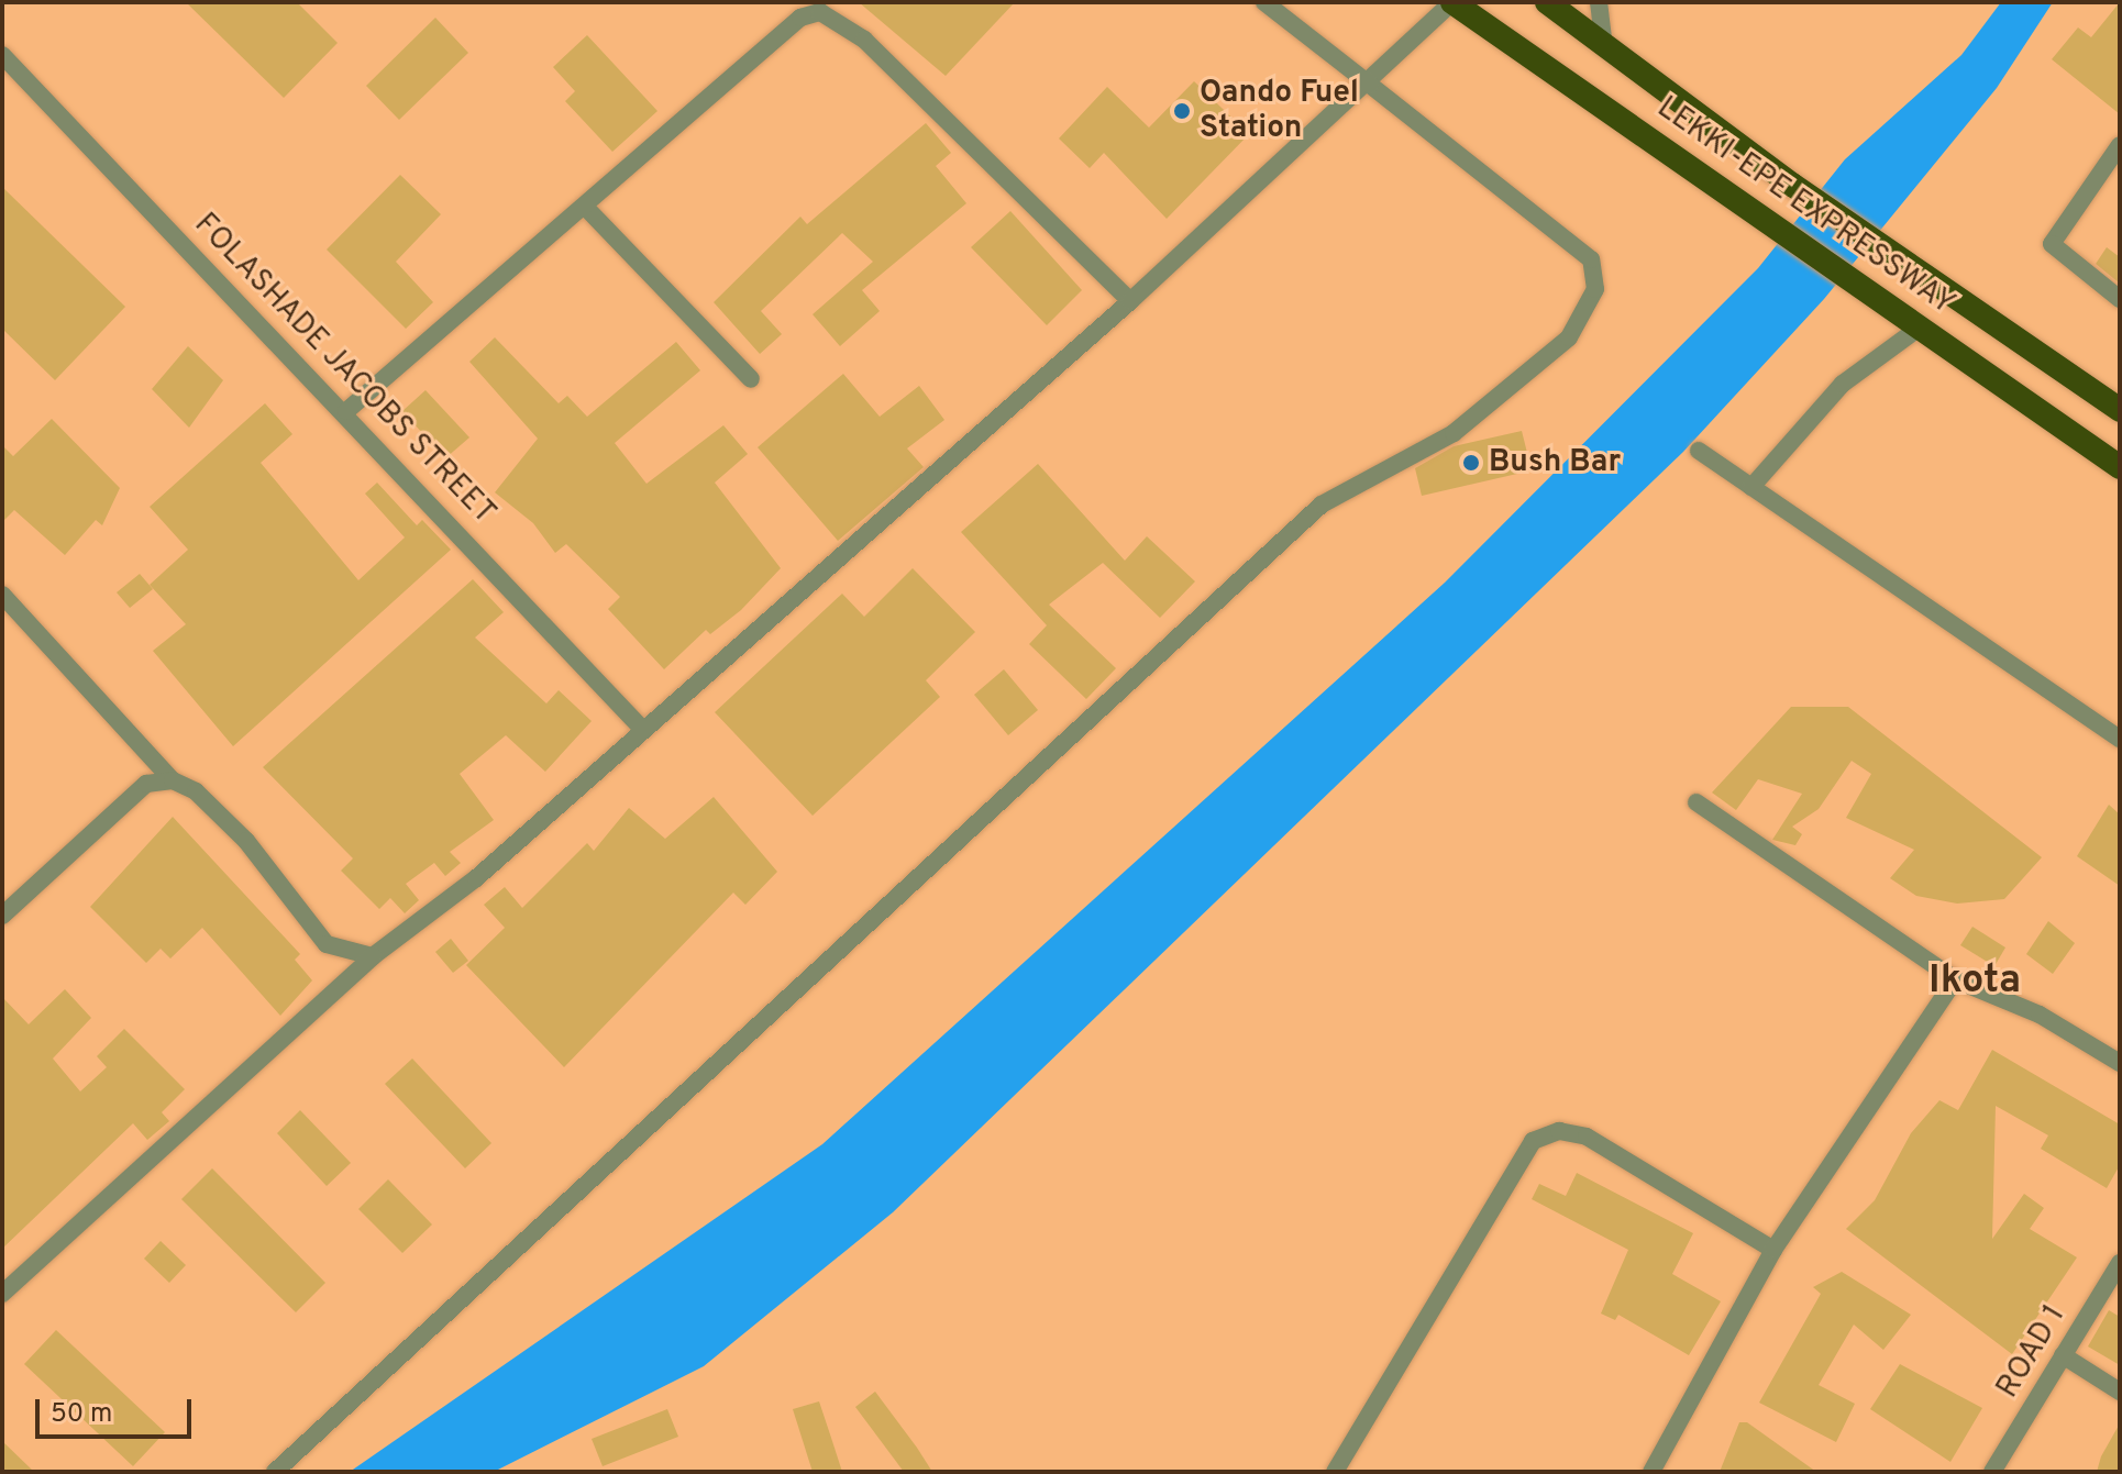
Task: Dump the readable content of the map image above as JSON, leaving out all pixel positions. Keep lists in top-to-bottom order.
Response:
{
  "streets": {
    "highway": ["LEKKI-EPE EXPRESSWAY"],
    "street": ["FOLASHADE JACOBS STREET", "ROAD 1"]
  },
  "districts": ["Ikota"],
  "places": ["Oando Fuel Station", "Bush Bar"],
  "scale_bar": "50 m"
}
